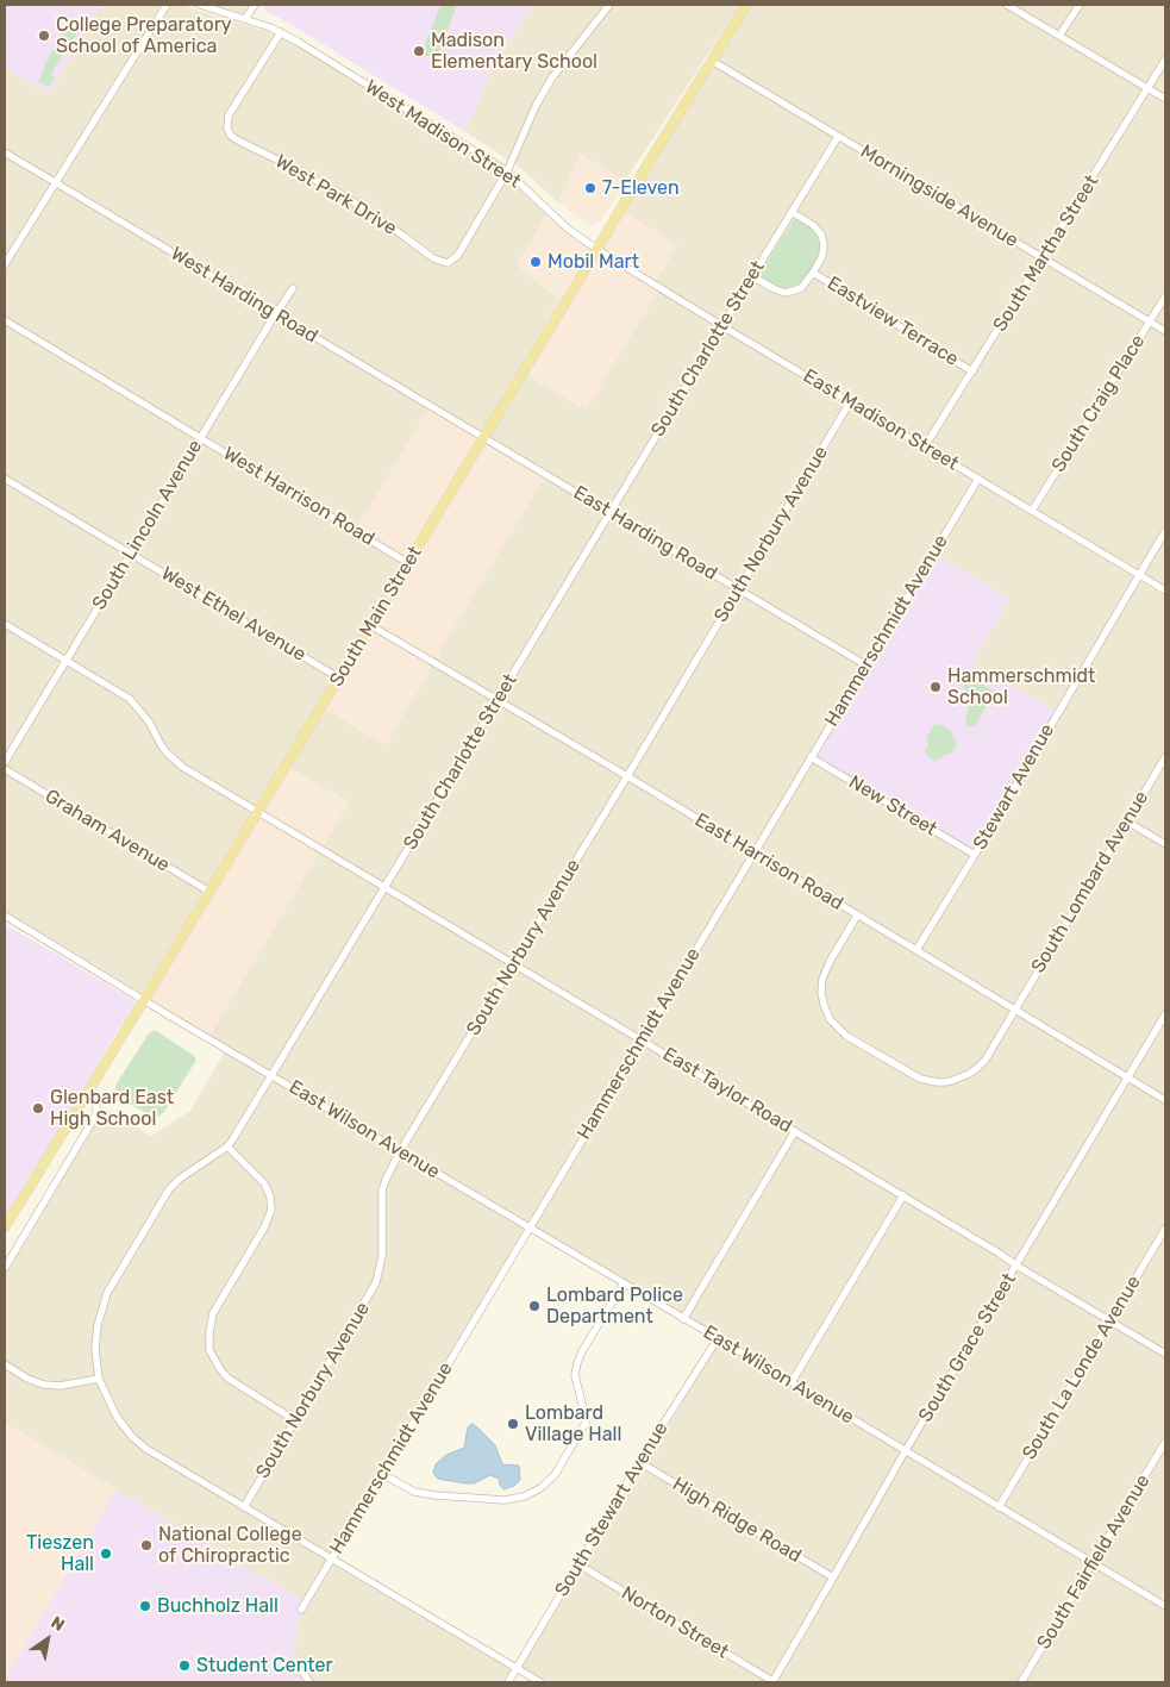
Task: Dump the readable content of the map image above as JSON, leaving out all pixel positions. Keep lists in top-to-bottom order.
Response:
{
  "streets": {
    "main road": ["South Main Street"],
    "street": [
      "West Madison Street",
      "West Park Drive",
      "Morningside Avenue",
      "South Martha Street",
      "West Harding Road",
      "Eastview Terrace",
      "South Charlotte Street",
      "South Craig Place",
      "East Madison Street",
      "West Harrison Road",
      "South Lincoln Avenue",
      "East Harding Road",
      "South Norbury Avenue",
      "West Ethel Avenue",
      "Hammerschmidt Avenue",
      "Stewart Avenue",
      "New Street",
      "Graham Avenue",
      "East Harrison Road",
      "South Lombard Avenue",
      "East Taylor Road",
      "East Wilson Avenue",
      "South Grace Street",
      "South La Londe Avenue",
      "South Stewart Avenue",
      "High Ridge Road",
      "South Fairfield Avenue",
      "Norton Street"
    ]
  },
  "crossings": [
    ["West Madison Street", "West Park Drive"],
    ["West Madison Street", "East Madison Street"],
    ["West Madison Street", "South Main Street"],
    ["Morningside Avenue", "South Martha Street"],
    ["Morningside Avenue", "South Charlotte Street"],
    ["Morningside Avenue", "South Craig Place"],
    ["Morningside Avenue", "South Main Street"],
    ["South Martha Street", "Eastview Terrace"],
    ["South Martha Street", "East Madison Street"],
    ["West Harding Road", "South Lincoln Avenue"],
    ["West Harding Road", "East Harding Road"],
    ["West Harding Road", "South Main Street"],
    ["Eastview Terrace", "South Charlotte Street"],
    ["South Charlotte Street", "East Madison Street"],
    ["South Charlotte Street", "East Harding Road"],
    ["South Charlotte Street", "South Norbury Avenue"],
    ["South Charlotte Street", "Hammerschmidt Avenue"],
    ["South Charlotte Street", "East Harrison Road"],
    ["South Charlotte Street", "East Taylor Road"],
    ["South Charlotte Street", "East Wilson Avenue"],
    ["South Charlotte Street", "South Stewart Avenue"],
    ["South Craig Place", "East Madison Street"],
    ["East Madison Street", "South Norbury Avenue"],
    ["East Madison Street", "South Main Street"],
    ["East Madison Street", "Hammerschmidt Avenue"],
    ["East Madison Street", "Stewart Avenue"],
    ["West Harrison Road", "South Lincoln Avenue"],
    ["West Harrison Road", "South Main Street"],
    ["South Lincoln Avenue", "West Ethel Avenue"],
    ["South Lincoln Avenue", "East Taylor Road"],
    ["East Harding Road", "South Norbury Avenue"],
    ["East Harding Road", "South Main Street"],
    ["East Harding Road", "Hammerschmidt Avenue"],
    ["South Norbury Avenue", "East Harrison Road"],
    ["South Norbury Avenue", "East Taylor Road"],
    ["South Norbury Avenue", "East Wilson Avenue"],
    ["West Ethel Avenue", "South Main Street"],
    ["South Main Street", "Graham Avenue"],
    ["South Main Street", "East Harrison Road"],
    ["South Main Street", "East Taylor Road"],
    ["South Main Street", "East Wilson Avenue"],
    ["Hammerschmidt Avenue", "New Street"],
    ["Hammerschmidt Avenue", "East Harrison Road"],
    ["Hammerschmidt Avenue", "East Taylor Road"],
    ["Hammerschmidt Avenue", "East Wilson Avenue"],
    ["Stewart Avenue", "New Street"],
    ["Stewart Avenue", "East Harrison Road"],
    ["East Harrison Road", "South Lombard Avenue"],
    ["East Harrison Road", "South Grace Street"],
    ["East Taylor Road", "South Grace Street"],
    ["East Taylor Road", "South La Londe Avenue"],
    ["East Wilson Avenue", "South Grace Street"],
    ["East Wilson Avenue", "South La Londe Avenue"],
    ["East Wilson Avenue", "South Stewart Avenue"],
    ["East Wilson Avenue", "South Fairfield Avenue"],
    ["South Grace Street", "High Ridge Road"],
    ["South Grace Street", "Norton Street"],
    ["South Stewart Avenue", "High Ridge Road"],
    ["South Stewart Avenue", "Norton Street"]
  ],
  "places": [
    "College Preparatory School of America",
    "Madison Elementary School",
    "7-Eleven",
    "Mobil Mart",
    "Hammerschmidt School",
    "Glenbard East High School",
    "Lombard Police Department",
    "Lombard Village Hall",
    "National College of Chiropractic",
    "Tieszen Hall",
    "Buchholz Hall",
    "Student Center"
  ],
  "north": "top right"
}
